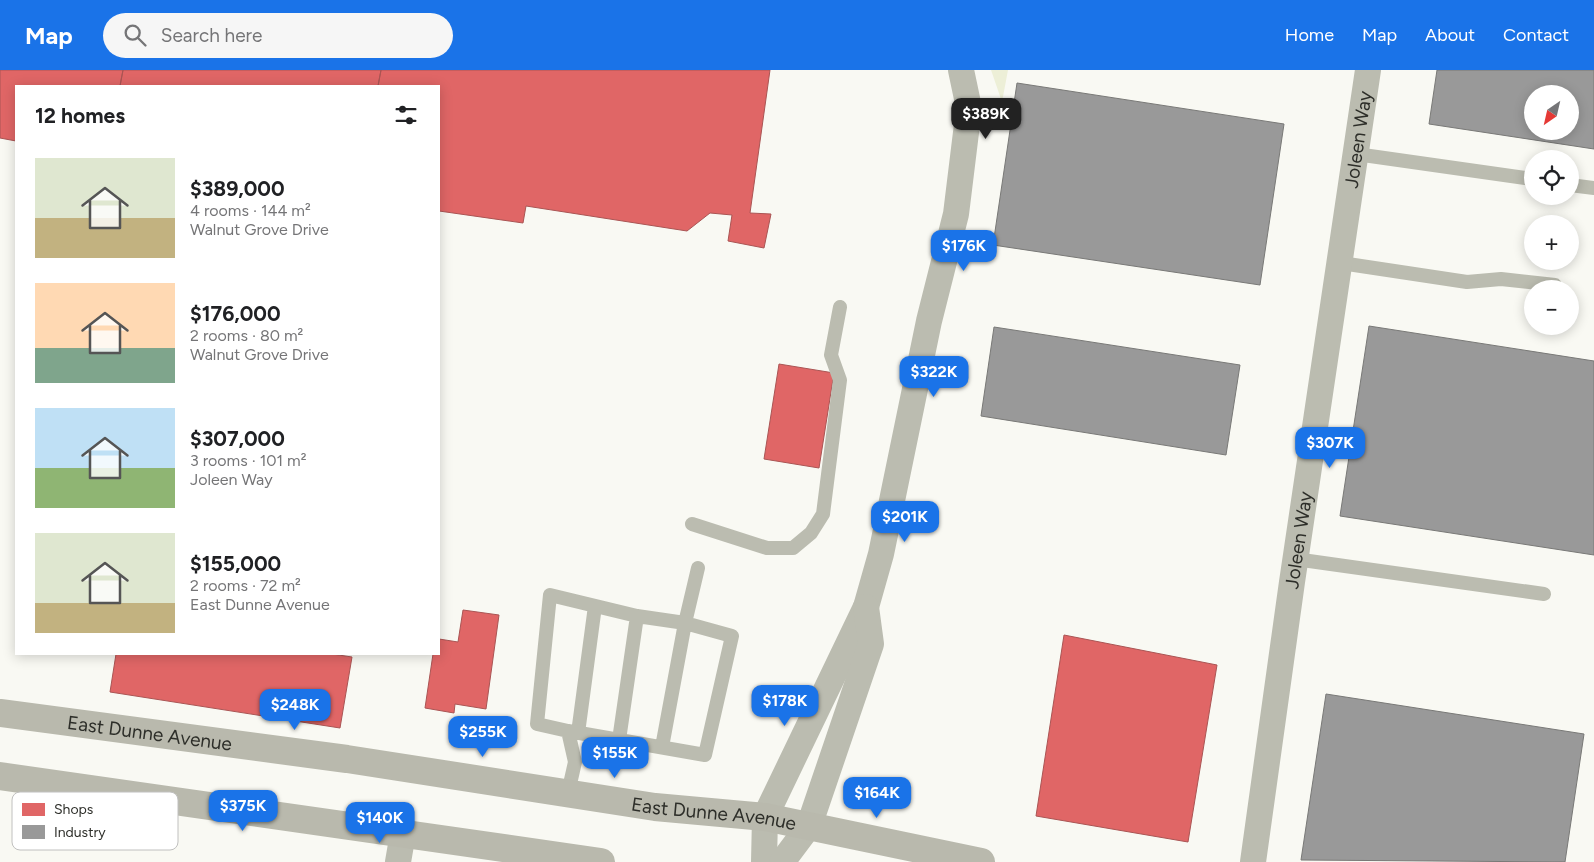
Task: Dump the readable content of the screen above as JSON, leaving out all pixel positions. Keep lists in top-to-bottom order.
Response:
{
  "streets": {
    "main road": ["East Dunne Avenue"],
    "street": ["Joleen Way"]
  },
  "legend": ["Shops", "Industry"],
  "north": "bottom left",
  "page": {
    "header": "Map",
    "search": "Search here",
    "nav": [
      "Home",
      "Map",
      "About",
      "Contact"
    ],
    "map_buttons": ["+", "−"],
    "heading": "12 homes",
    "price": [
      "$389K",
      "$176K",
      "$322K",
      "$307K",
      "$201K",
      "$178K",
      "$248K",
      "$255K",
      "$155K",
      "$164K",
      "$375K",
      "$140K"
    ],
    "list": [
      {
        "name": "$389,000",
        "note": "4 rooms · 144 m² · Walnut Grove Drive"
      },
      {
        "name": "$176,000",
        "note": "2 rooms · 80 m² · Walnut Grove Drive"
      },
      {
        "name": "$307,000",
        "note": "3 rooms · 101 m² · Joleen Way"
      },
      {
        "name": "$155,000",
        "note": "2 rooms · 72 m² · East Dunne Avenue"
      }
    ]
  }
}
